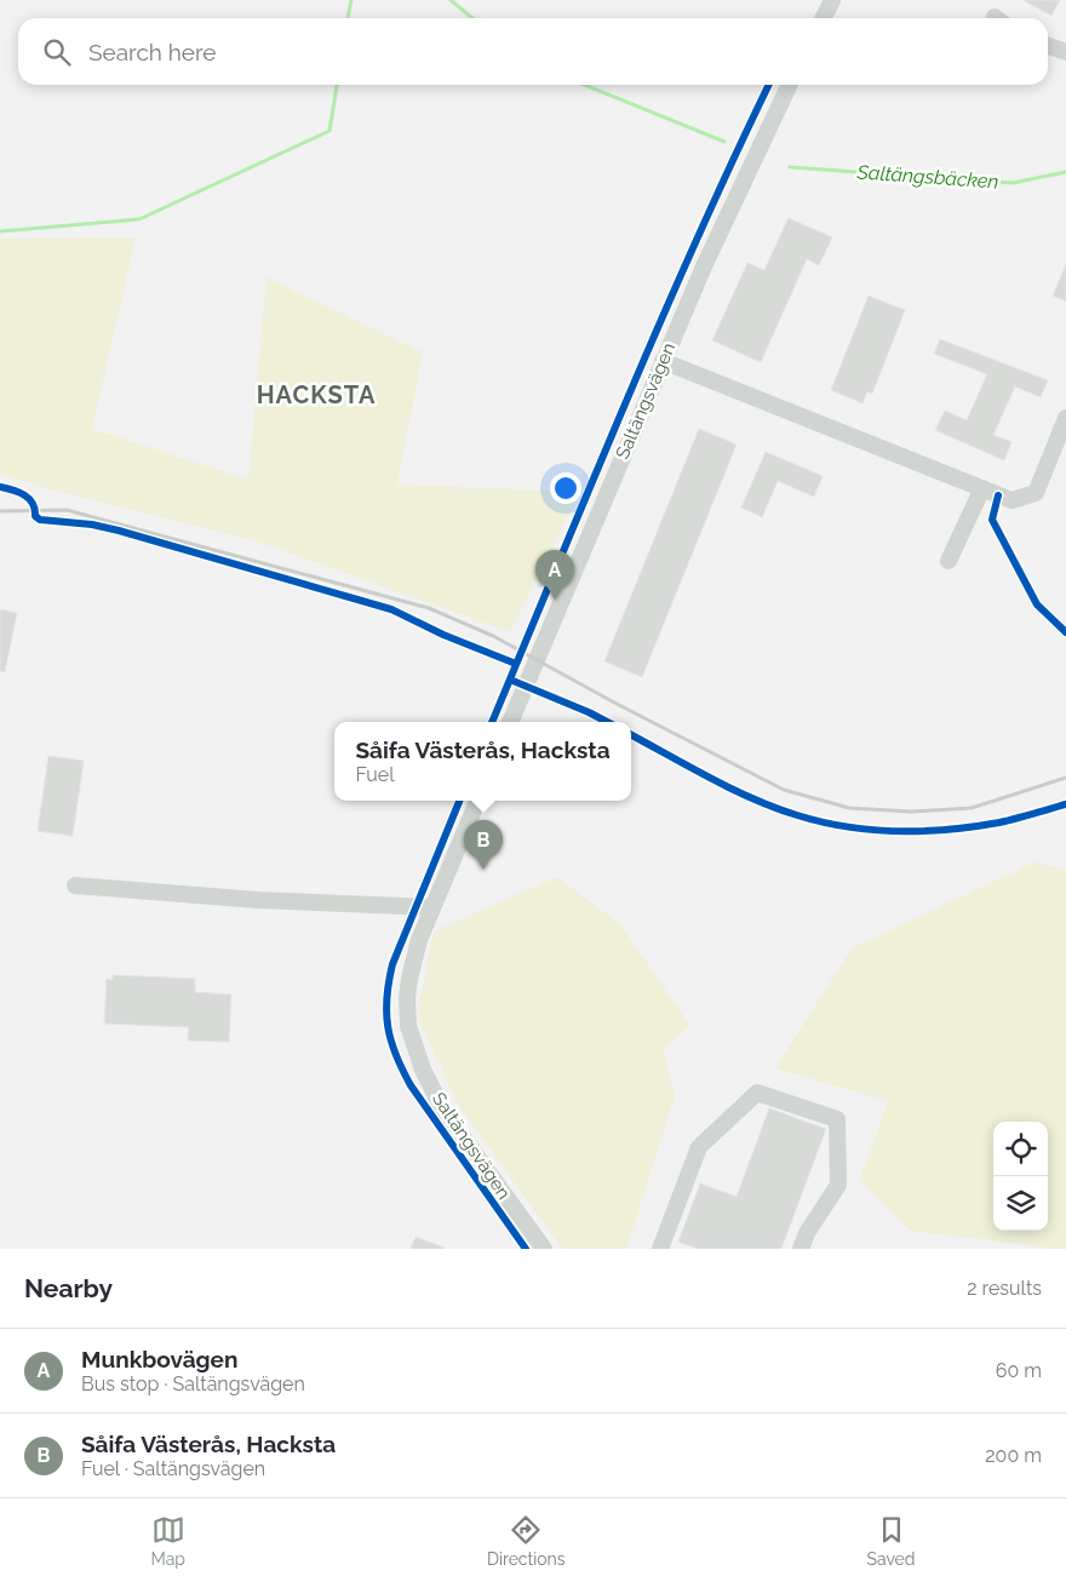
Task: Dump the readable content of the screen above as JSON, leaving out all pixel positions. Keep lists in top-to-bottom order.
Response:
{
  "streets": {
    "street": ["Saltängsvägen"]
  },
  "districts": ["HACKSTA"],
  "water": ["Saltängsbäcken"],
  "page": {
    "search": "Search here",
    "pins": ["A", "B"],
    "popup": ["Såifa Västerås, Hacksta", "Fuel"],
    "heading": ["Nearby", "2 results"],
    "list": [
      {
        "mark": "A",
        "name": "Munkbovägen",
        "note": "Bus stop · Saltängsvägen",
        "value": "60 m"
      },
      {
        "mark": "B",
        "name": "Såifa Västerås, Hacksta",
        "note": "Fuel · Saltängsvägen",
        "value": "200 m"
      }
    ],
    "nav": ["Map", "Directions", "Saved"]
  }
}
